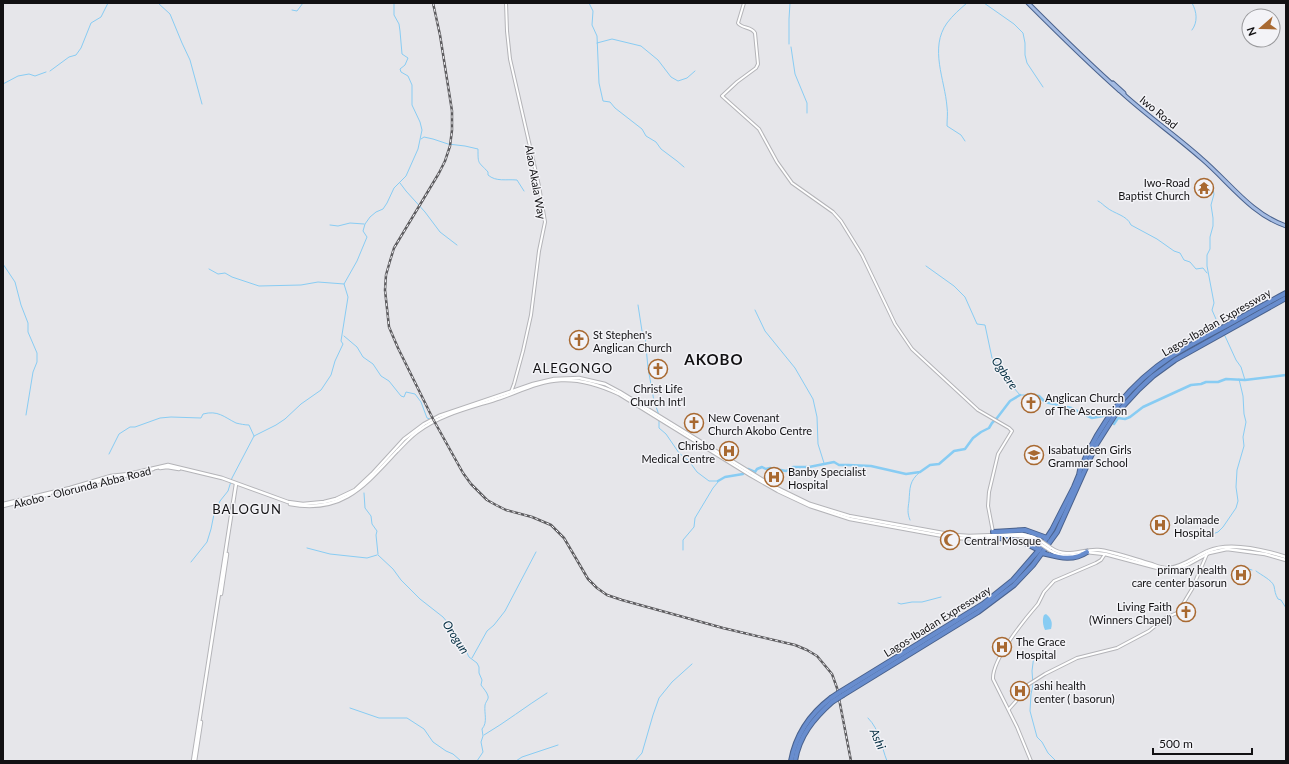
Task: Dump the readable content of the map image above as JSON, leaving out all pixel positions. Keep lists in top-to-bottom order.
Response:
{
  "streets": {
    "highway": ["Lagos-Ibadan Expressway"],
    "main road": ["Iwo Road", "Akobo - Olorunda Abba Road"],
    "street": ["Alao Akala Way"]
  },
  "crossings": [
    ["Alao Akala Way", "Akobo - Olorunda Abba Road"],
    ["Lagos-Ibadan Expressway", "Akobo - Olorunda Abba Road"]
  ],
  "districts": ["AKOBO", "ALEGONGO", "BALOGUN"],
  "water": ["Ogbere", "Orogun", "Ashi"],
  "places": {
    "temple": ["Iwo-Road Baptist Church"],
    "church": [
      "St Stephen's Anglican Church",
      "Christ Life Church Int'l",
      "Anglican Church of The Ascension",
      "New Covenant Church Akobo Centre",
      "Living Faith (Winners Chapel)"
    ],
    "hospital": [
      "Chrisbo Medical Centre",
      "Banby Specialist Hospital",
      "Jolamade Hospital",
      "primary health care center basorun",
      "The Grace Hospital",
      "ashi health center ( basorun)"
    ],
    "school or university": ["Isabatudeen Girls Grammar School"],
    "mosque": ["Central Mosque"]
  },
  "scale_bar": "500 m",
  "north": "left"
}
